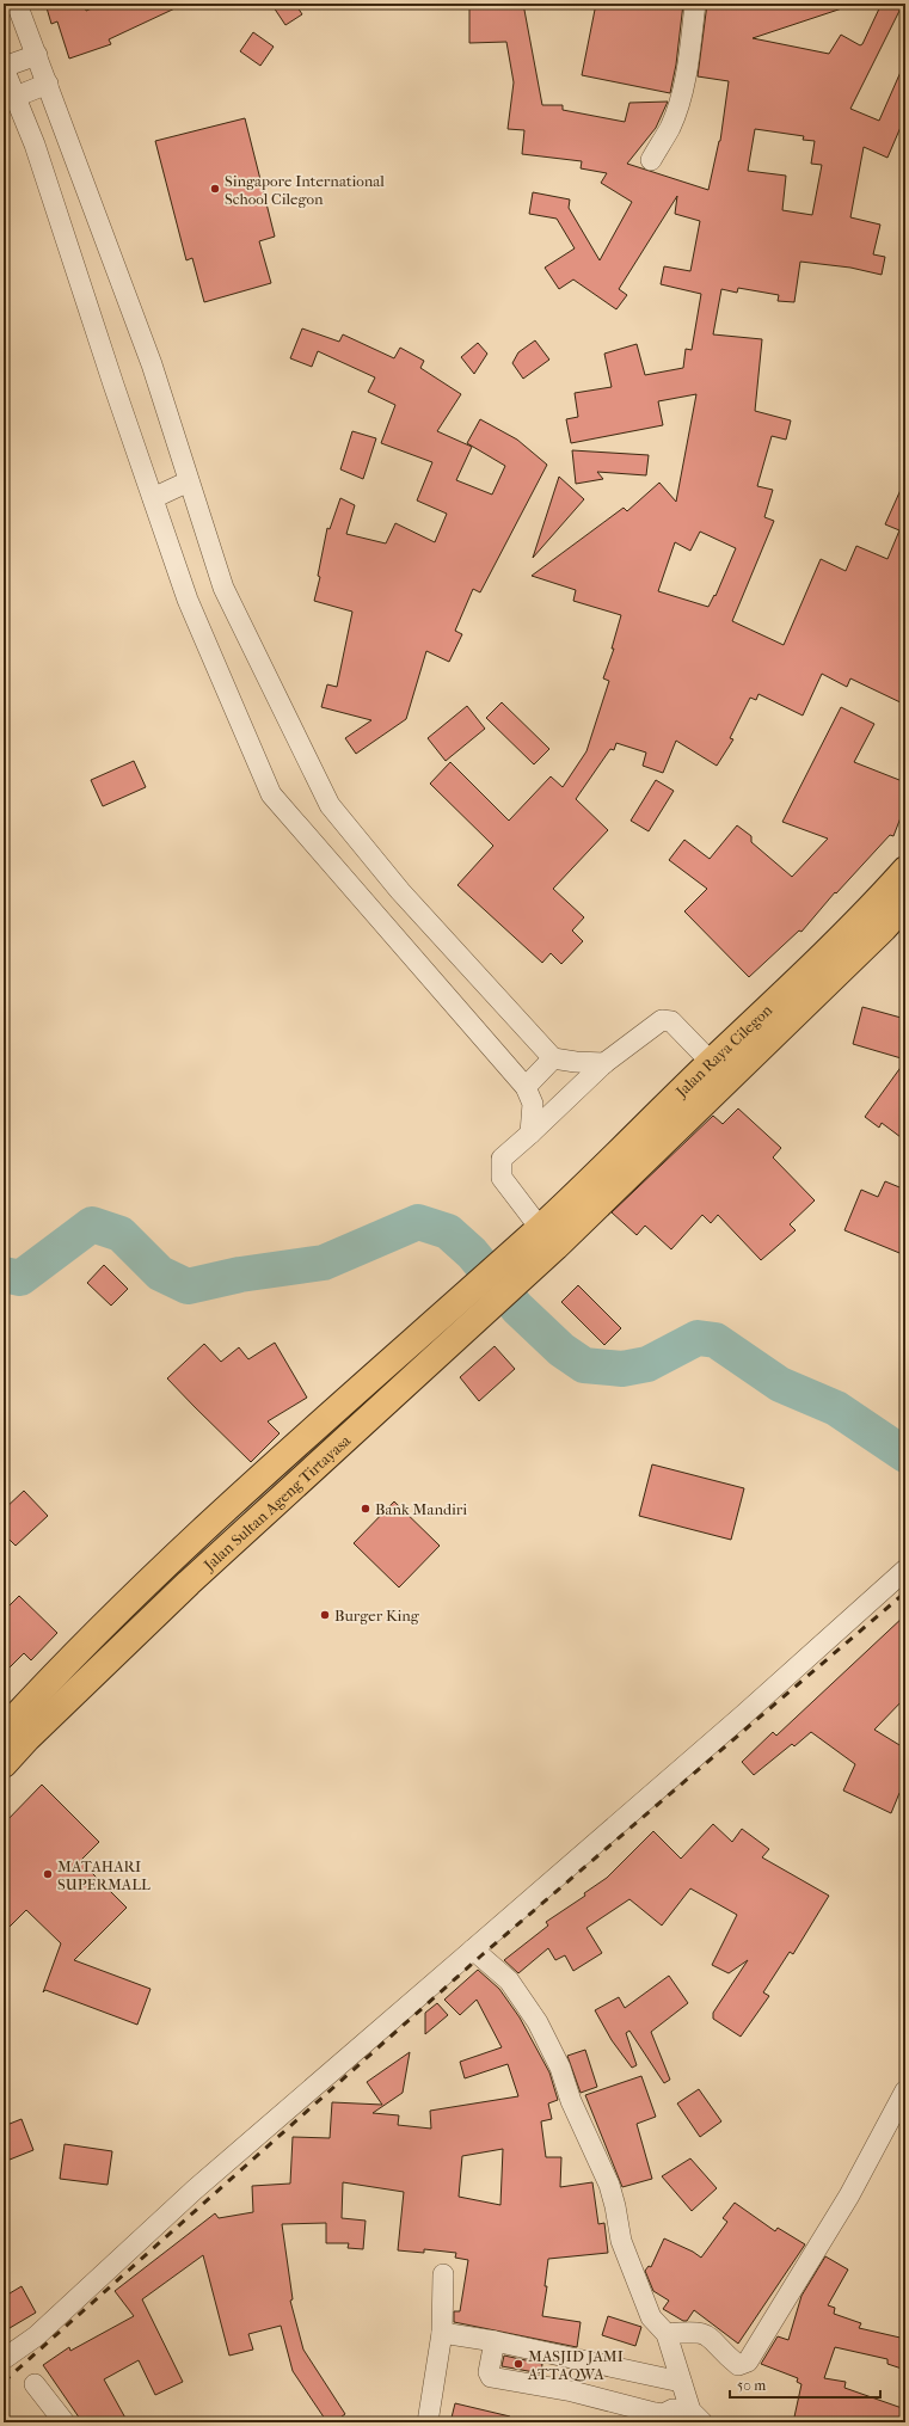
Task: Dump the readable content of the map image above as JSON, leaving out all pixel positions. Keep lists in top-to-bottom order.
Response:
{
  "streets": {
    "highway": ["Jalan Raya Cilegon", "Jalan Sultan Ageng Tirtayasa"]
  },
  "crossings": [
    ["Jalan Raya Cilegon", "Jalan Sultan Ageng Tirtayasa"]
  ],
  "places": [
    "Singapore International School Cilegon",
    "Bank Mandiri",
    "Burger King",
    "MATAHARI SUPERMALL",
    "MASJID JAMI ATTAQWA"
  ],
  "scale_bar": "50 m"
}
